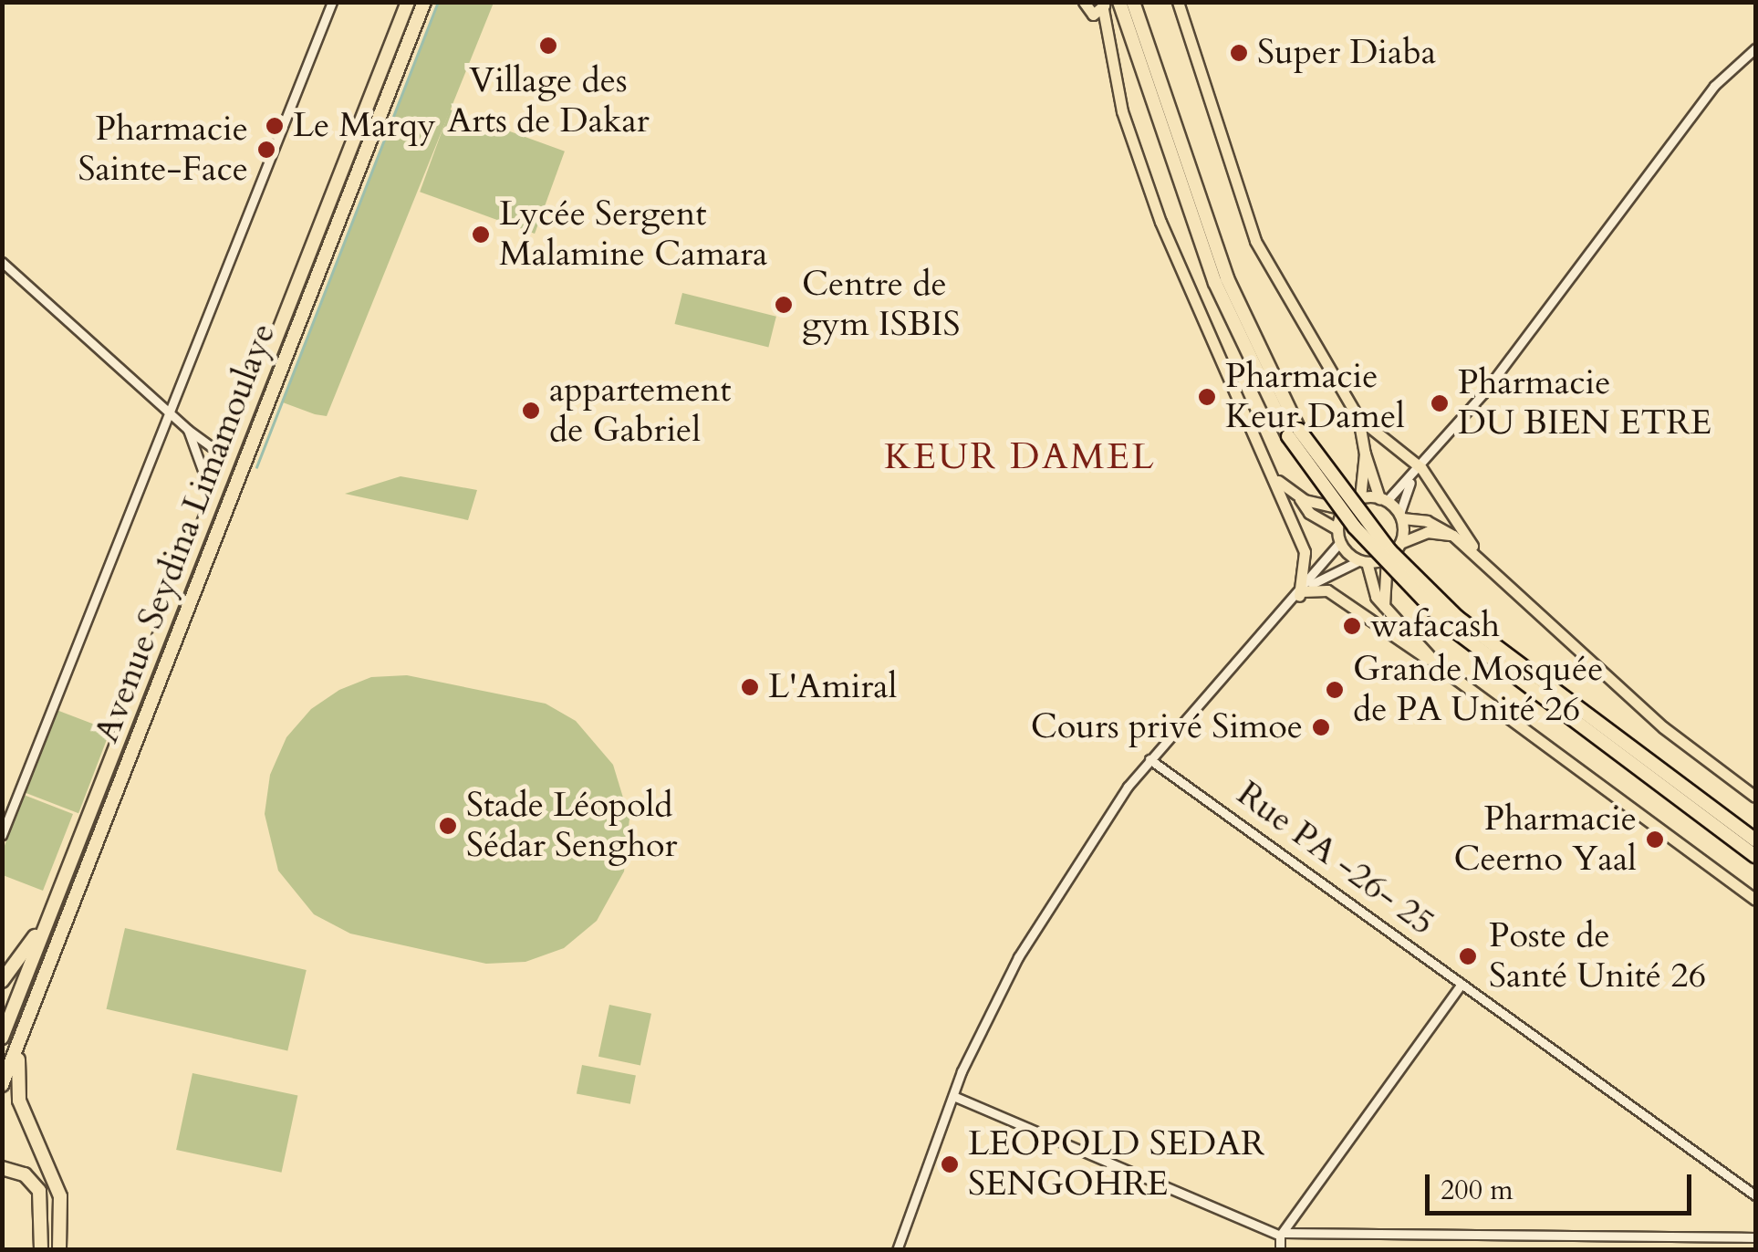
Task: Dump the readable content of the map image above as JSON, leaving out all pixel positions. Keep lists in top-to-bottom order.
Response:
{
  "streets": {
    "highway": ["Avenue Seydina Limamoulaye"],
    "street": ["Rue PA -26- 25"]
  },
  "districts": ["KEUR DAMEL"],
  "places": [
    "Village des Arts de Dakar",
    "Super Diaba",
    "Le Marqy",
    "Pharmacie Sainte-Face",
    "Lycée Sergent Malamine Camara",
    "Centre de gym ISBIS",
    "Pharmacie Keur Damel",
    "Pharmacie DU BIEN ETRE",
    "appartement de Gabriel",
    "wafacash",
    "L'Amiral",
    "Grande Mosquée de PA Unité 26",
    "Cours privé Simoe",
    "Stade Léopold Sédar Senghor",
    "Pharmacie Ceerno Yaal",
    "Poste de Santé Unité 26",
    "LEOPOLD SEDAR SENGOHRE"
  ],
  "scale_bar": "200 m"
}
